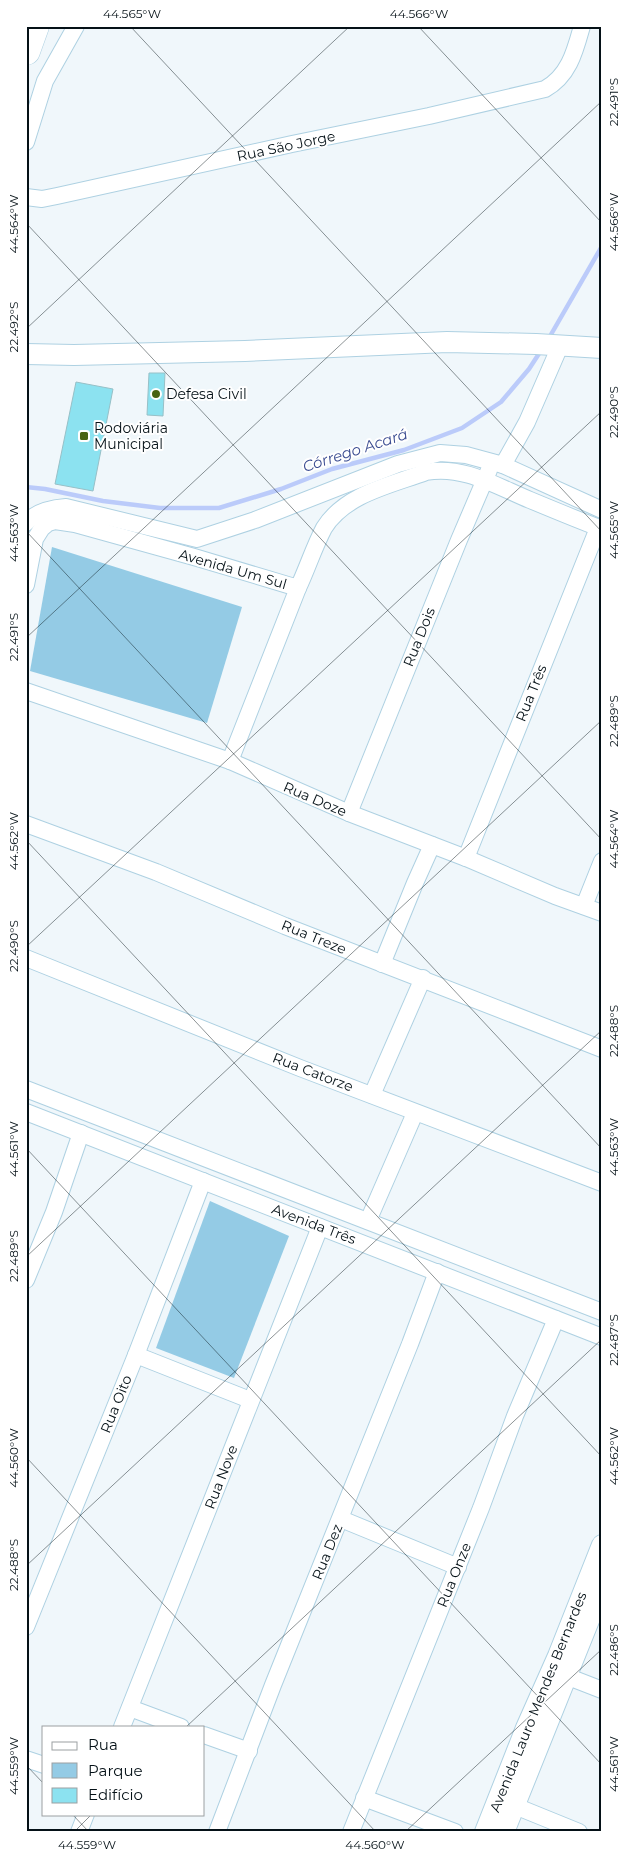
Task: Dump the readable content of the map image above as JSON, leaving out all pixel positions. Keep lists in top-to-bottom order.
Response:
{
  "streets": {
    "street": [
      "Rua São Jorge",
      "Avenida Um Sul",
      "Rua Dois",
      "Rua Três",
      "Rua Doze",
      "Rua Treze",
      "Rua Catorze",
      "Avenida Três",
      "Rua Oito",
      "Rua Nove",
      "Rua Dez",
      "Rua Onze",
      "Avenida Lauro Mendes Bernardes"
    ]
  },
  "crossings": [
    ["Avenida Um Sul", "Rua Dois"],
    ["Avenida Um Sul", "Rua Três"],
    ["Rua Dois", "Rua Doze"],
    ["Rua Três", "Rua Doze"],
    ["Avenida Três", "Rua Oito"],
    ["Avenida Três", "Rua Nove"],
    ["Avenida Três", "Rua Dez"],
    ["Avenida Três", "Rua Onze"]
  ],
  "water": ["Córrego Acará"],
  "places": {
    "other": ["Defesa Civil"],
    "transit": ["Rodoviária Municipal"]
  },
  "legend": ["Rua", "Parque", "Edifício"],
  "coordinates": [
    "44.565°W",
    "44.566°W",
    "22.491°S",
    "44.564°W",
    "22.492°S",
    "22.490°S",
    "44.563°W",
    "22.489°S",
    "44.562°W",
    "22.488°S",
    "44.561°W",
    "22.487°S",
    "44.560°W",
    "22.486°S",
    "44.559°W"
  ]
}
